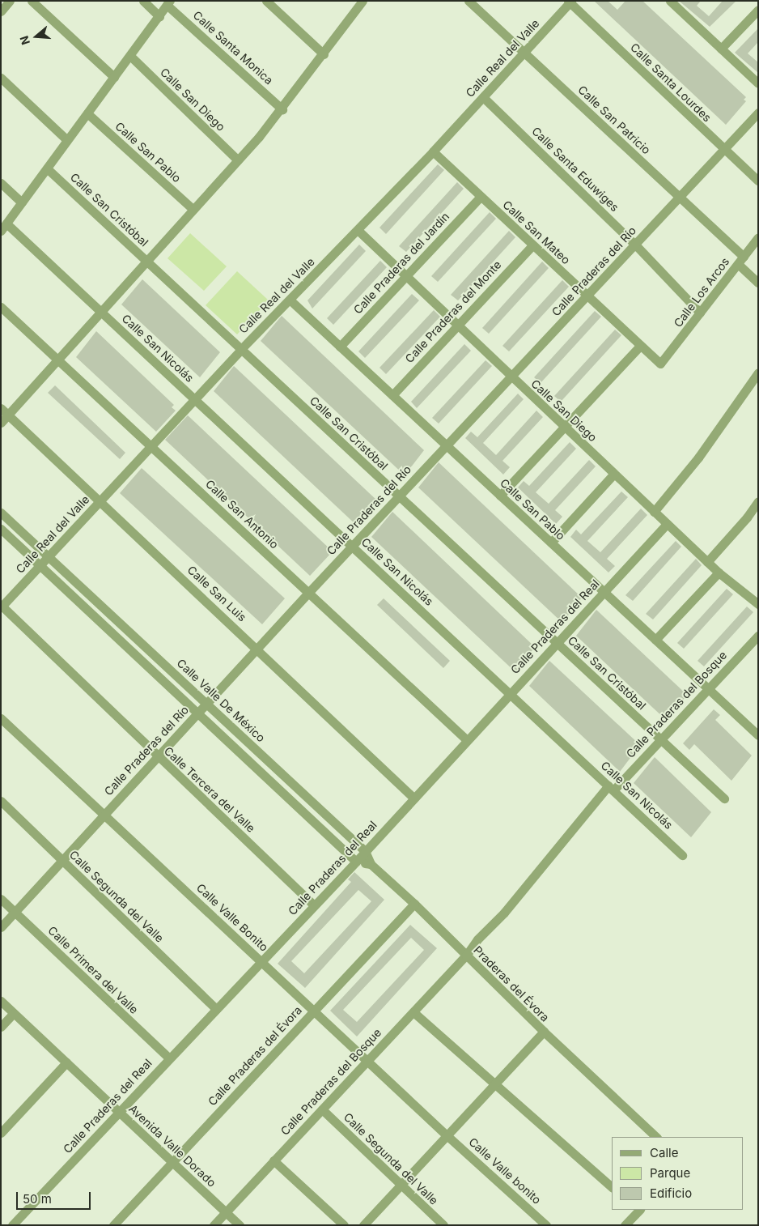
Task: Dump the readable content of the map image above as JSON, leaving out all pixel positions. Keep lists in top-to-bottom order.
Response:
{
  "streets": {
    "street": [
      "Calle Santa Monica",
      "Calle Real del Valle",
      "Calle Santa Lourdes",
      "Calle San Diego",
      "Calle San Patricio",
      "Calle San Pablo",
      "Calle Santa Eduwiges",
      "Calle San Cristóbal",
      "Calle San Mateo",
      "Calle Praderas del Jardín",
      "Calle Praderas del Río",
      "Calle Los Arcos",
      "Calle Praderas del Monte",
      "Calle San Nicolás",
      "Calle San Antonio",
      "Calle San Luis",
      "Calle Praderas del Real",
      "Calle Valle De México",
      "Calle Praderas del Bosque",
      "Calle Tercera del Valle",
      "Calle Segunda del Valle",
      "Calle Valle Bonito",
      "Calle Primera del Valle",
      "Praderas del Évora",
      "Calle Praderas del Évora",
      "Avenida Valle Dorado",
      "Calle Valle bonito"
    ]
  },
  "crossings": [
    ["Calle Real del Valle", "Calle Santa Lourdes"],
    ["Calle Real del Valle", "Calle San Diego"],
    ["Calle Real del Valle", "Calle San Patricio"],
    ["Calle Real del Valle", "Calle San Pablo"],
    ["Calle Real del Valle", "Calle Santa Eduwiges"],
    ["Calle Real del Valle", "Calle San Cristóbal"],
    ["Calle Real del Valle", "Calle San Mateo"],
    ["Calle Real del Valle", "Calle San Nicolás"],
    ["Calle Real del Valle", "Calle San Antonio"],
    ["Calle Real del Valle", "Calle San Luis"],
    ["Calle Real del Valle", "Calle Valle De México"],
    ["Calle Real del Valle", "Calle Tercera del Valle"],
    ["Calle Santa Lourdes", "Calle Praderas del Río"],
    ["Calle San Diego", "Calle Praderas del Jardín"],
    ["Calle San Diego", "Calle Praderas del Río"],
    ["Calle San Diego", "Calle Praderas del Monte"],
    ["Calle San Diego", "Calle Praderas del Real"],
    ["Calle San Patricio", "Calle Praderas del Río"],
    ["Calle San Patricio", "Calle Los Arcos"],
    ["Calle San Pablo", "Calle Praderas del Jardín"],
    ["Calle San Pablo", "Calle Praderas del Río"],
    ["Calle San Pablo", "Calle Praderas del Monte"],
    ["Calle San Pablo", "Calle Praderas del Real"],
    ["Calle San Pablo", "Calle Praderas del Bosque"],
    ["Calle Santa Eduwiges", "Calle Praderas del Río"],
    ["Calle Santa Eduwiges", "Calle Los Arcos"],
    ["Calle San Cristóbal", "Calle Praderas del Río"],
    ["Calle San Cristóbal", "Calle Praderas del Real"],
    ["Calle San Cristóbal", "Calle Praderas del Bosque"],
    ["Calle San Mateo", "Calle Praderas del Jardín"],
    ["Calle San Mateo", "Calle Praderas del Río"],
    ["Calle San Mateo", "Calle Los Arcos"],
    ["Calle San Mateo", "Calle Praderas del Monte"],
    ["Calle Praderas del Río", "Calle San Nicolás"],
    ["Calle Praderas del Río", "Calle San Antonio"],
    ["Calle Praderas del Río", "Calle San Luis"],
    ["Calle Praderas del Río", "Calle Valle De México"],
    ["Calle Praderas del Río", "Calle Tercera del Valle"],
    ["Calle Praderas del Río", "Calle Segunda del Valle"],
    ["Calle Praderas del Río", "Calle Valle Bonito"],
    ["Calle Praderas del Río", "Calle Primera del Valle"],
    ["Calle San Nicolás", "Calle Praderas del Real"],
    ["Calle San Nicolás", "Calle Praderas del Bosque"],
    ["Calle San Antonio", "Calle Praderas del Real"],
    ["Calle San Luis", "Calle Praderas del Real"],
    ["Calle Praderas del Real", "Calle Valle De México"],
    ["Calle Praderas del Real", "Calle Tercera del Valle"],
    ["Calle Praderas del Real", "Calle Segunda del Valle"],
    ["Calle Praderas del Real", "Calle Valle Bonito"],
    ["Calle Praderas del Real", "Calle Primera del Valle"],
    ["Calle Praderas del Real", "Avenida Valle Dorado"],
    ["Calle Valle De México", "Praderas del Évora"],
    ["Calle Praderas del Bosque", "Calle Segunda del Valle"],
    ["Calle Praderas del Bosque", "Calle Valle Bonito"],
    ["Calle Praderas del Bosque", "Praderas del Évora"],
    ["Calle Praderas del Bosque", "Avenida Valle Dorado"],
    ["Calle Segunda del Valle", "Praderas del Évora"],
    ["Calle Valle Bonito", "Praderas del Évora"],
    ["Calle Valle Bonito", "Calle Praderas del Évora"],
    ["Calle Valle Bonito", "Calle Valle bonito"],
    ["Praderas del Évora", "Calle Praderas del Évora"],
    ["Praderas del Évora", "Calle Valle bonito"],
    ["Calle Praderas del Évora", "Avenida Valle Dorado"]
  ],
  "legend": ["Calle", "Parque", "Edificio"],
  "scale_bar": "50 m",
  "north": "left"
}
